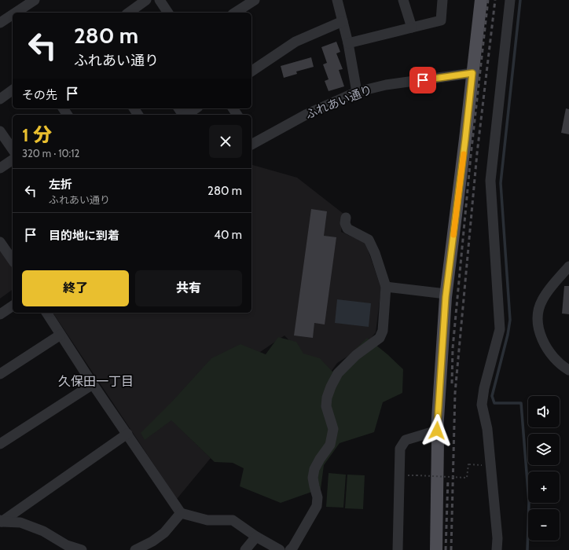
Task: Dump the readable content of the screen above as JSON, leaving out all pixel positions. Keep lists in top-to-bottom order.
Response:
{
  "streets": {
    "street": ["ふれあい通り"]
  },
  "districts": ["久保田一丁目"],
  "page": {
    "turn": ["280 m", "ふれあい通り"],
    "then": "その先",
    "heading": ["1 分", "320 m · 10:12"],
    "list": [
      {
        "name": "左折",
        "note": "ふれあい通り",
        "value": "280 m"
      },
      {
        "name": "目的地に到着",
        "value": "40 m"
      }
    ],
    "buttons": ["終了", "共有"],
    "map_buttons": ["+", "−"]
  }
}
